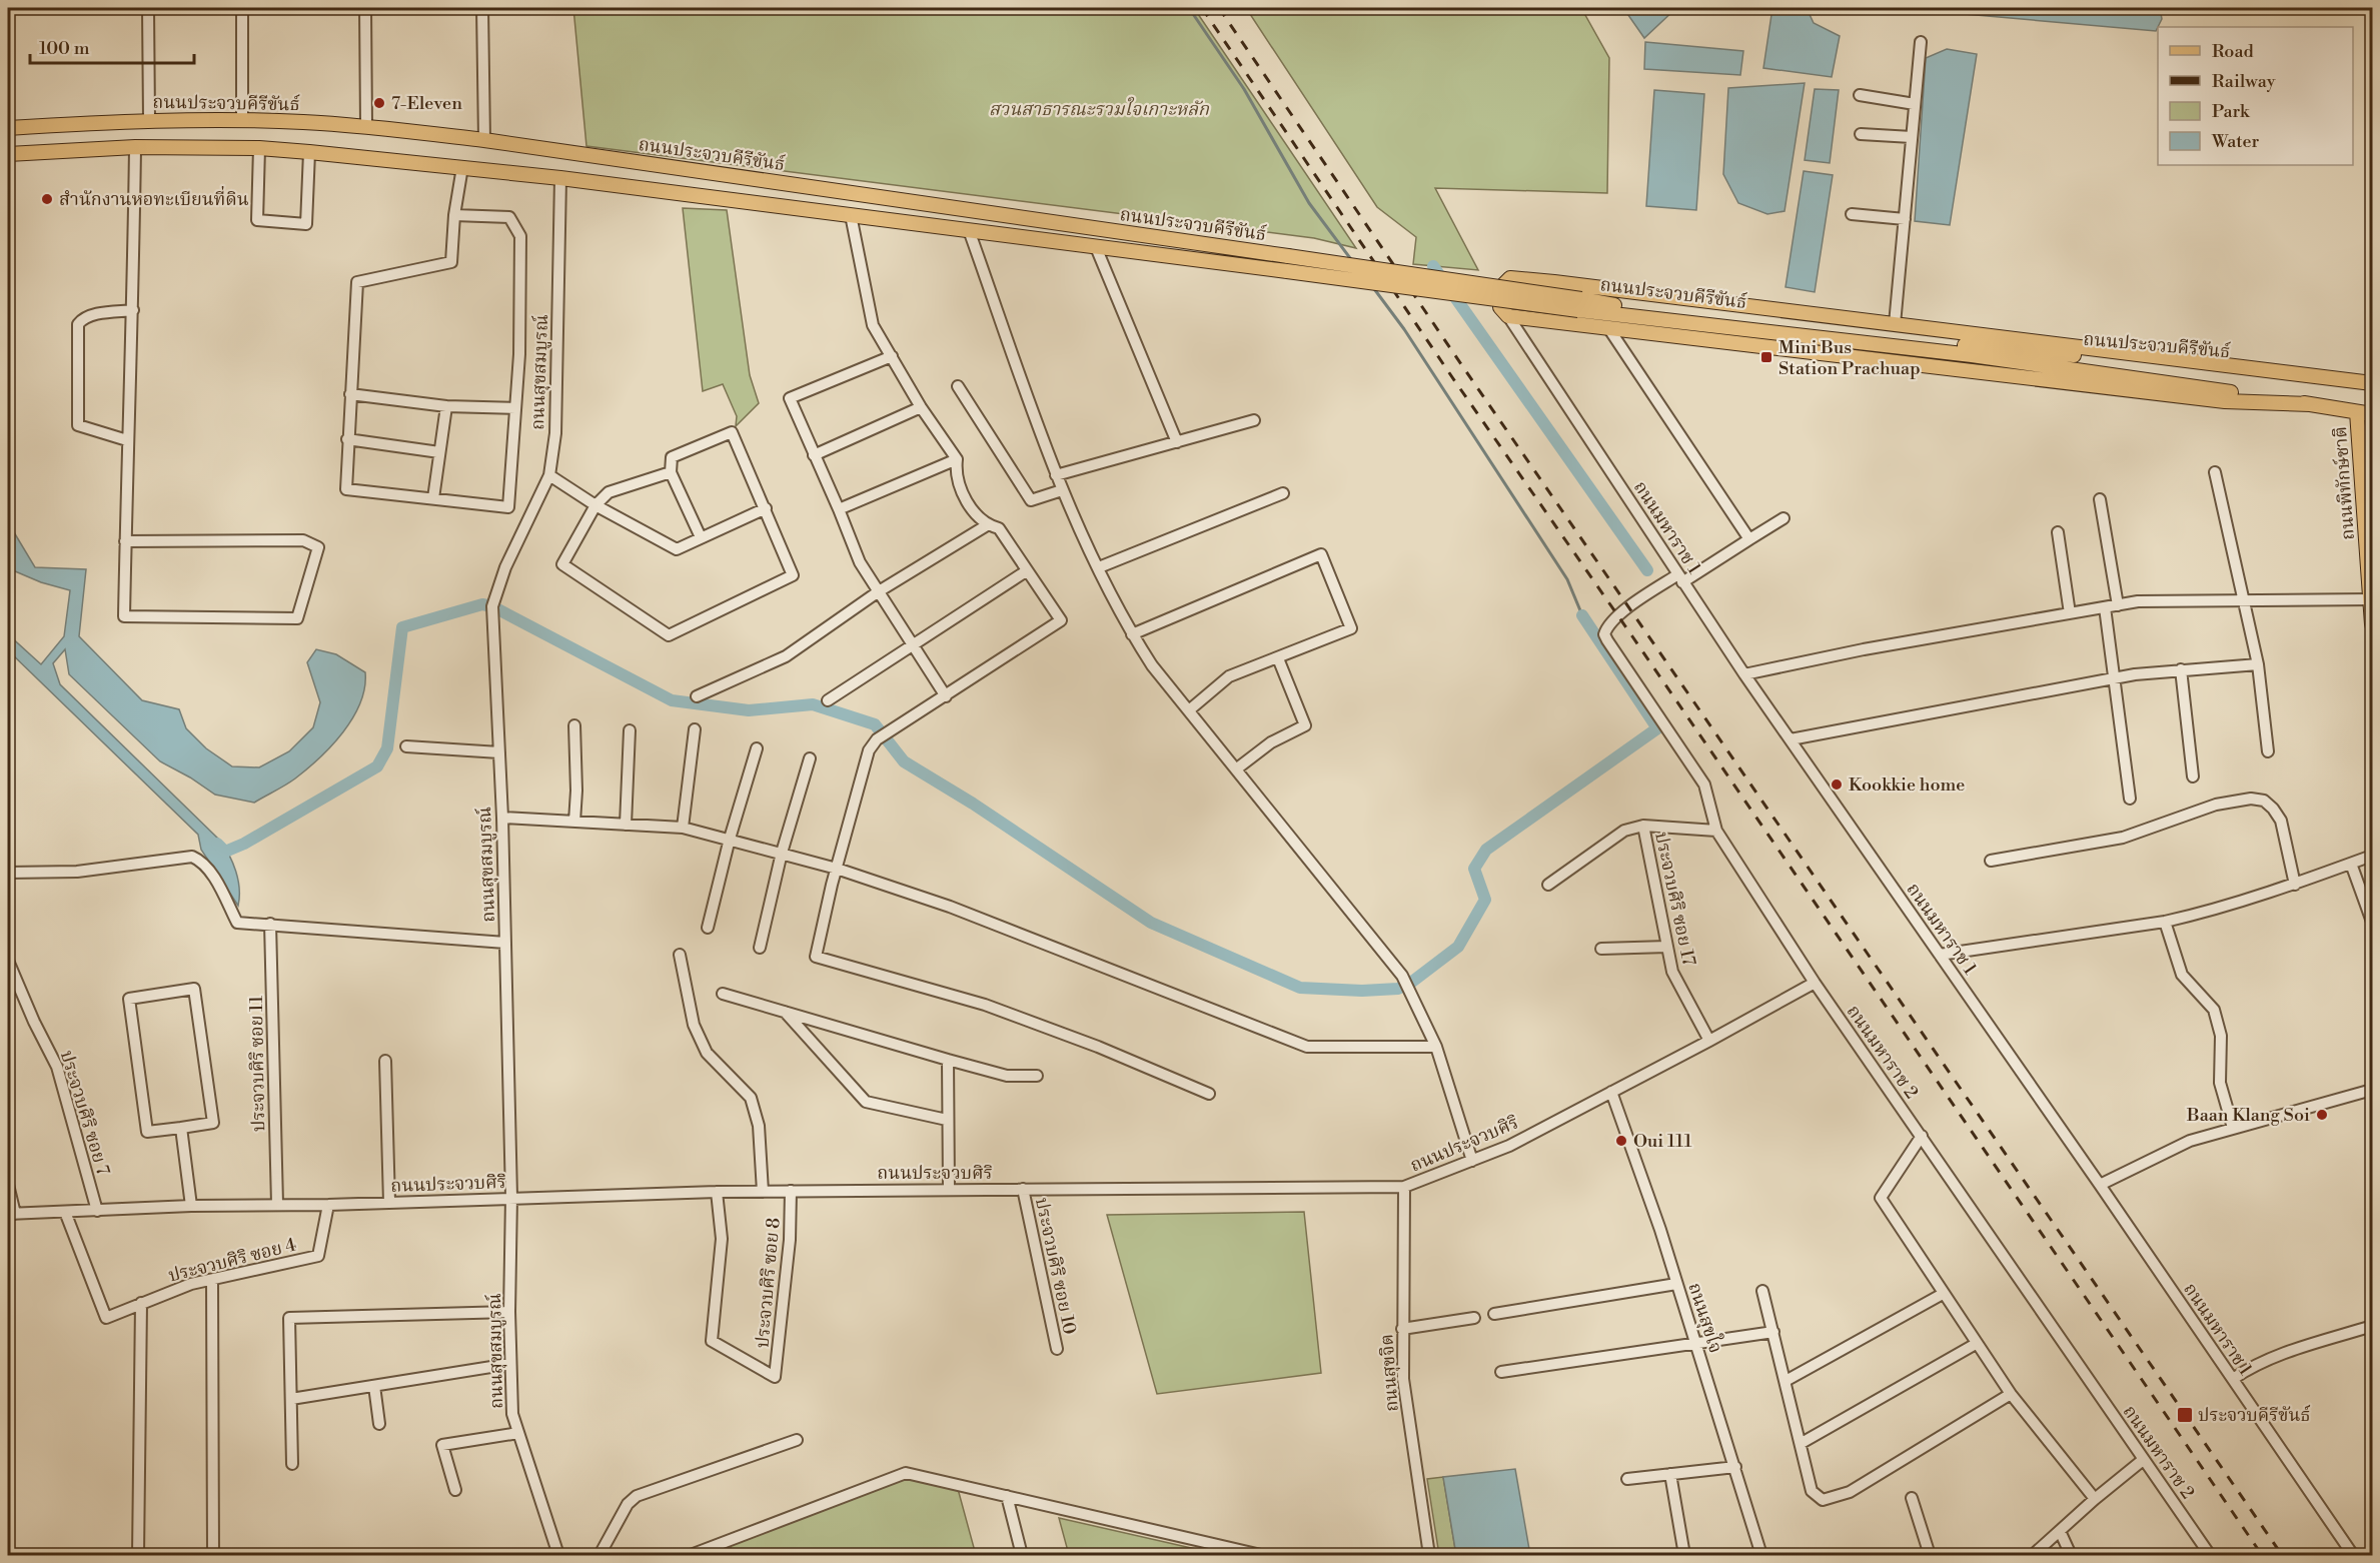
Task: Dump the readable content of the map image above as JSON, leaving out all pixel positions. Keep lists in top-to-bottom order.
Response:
{
  "streets": {
    "main road": ["ถนนประจวบคีรีขันธ์", "ถนนพิทักษ์ชาติ"],
    "street": [
      "ถนนสุขสมบูรณ์",
      "ถนนมหาราช 1",
      "ประจวบศิริ ซอย 17",
      "ถนนมหาราช 2",
      "ประจวบศิริ ซอย 11",
      "ประจวบศิริ ซอย 7",
      "ถนนประจวบศิริ",
      "ประจวบศิริ ซอย 4",
      "ประจวบศิริ ซอย 10",
      "ประจวบศิริ ซอย 8",
      "ถนนสุขใจ",
      "ถนนสุขจิต"
    ]
  },
  "crossings": [
    ["ถนนประจวบคีรีขันธ์", "ถนนสุขสมบูรณ์"],
    ["ถนนประจวบคีรีขันธ์", "ถนนพิทักษ์ชาติ"],
    ["ถนนสุขสมบูรณ์", "ถนนประจวบศิริ"],
    ["ถนนมหาราช 1", "ถนนมหาราช 2"],
    ["ประจวบศิริ ซอย 17", "ถนนประจวบศิริ"],
    ["ถนนมหาราช 2", "ถนนประจวบศิริ"],
    ["ประจวบศิริ ซอย 11", "ถนนประจวบศิริ"],
    ["ประจวบศิริ ซอย 7", "ถนนประจวบศิริ"],
    ["ถนนประจวบศิริ", "ประจวบศิริ ซอย 4"],
    ["ถนนประจวบศิริ", "ประจวบศิริ ซอย 10"],
    ["ถนนประจวบศิริ", "ประจวบศิริ ซอย 8"],
    ["ถนนประจวบศิริ", "ถนนสุขใจ"],
    ["ถนนประจวบศิริ", "ถนนสุขจิต"]
  ],
  "parks": ["สวนสาธารณะรวมใจเกาะหลัก"],
  "places": {
    "other": [
      "7-Eleven",
      "สำนักงานหอทะเบียนที่ดิน",
      "Kookkie home",
      "Baan Klang Soi",
      "Oui 111"
    ],
    "transit": ["Mini Bus Station Prachuap", "ประจวบคีรีขันธ์"]
  },
  "legend": [
    "Road",
    "Railway",
    "Park",
    "Water"
  ],
  "scale_bar": "100 m"
}
